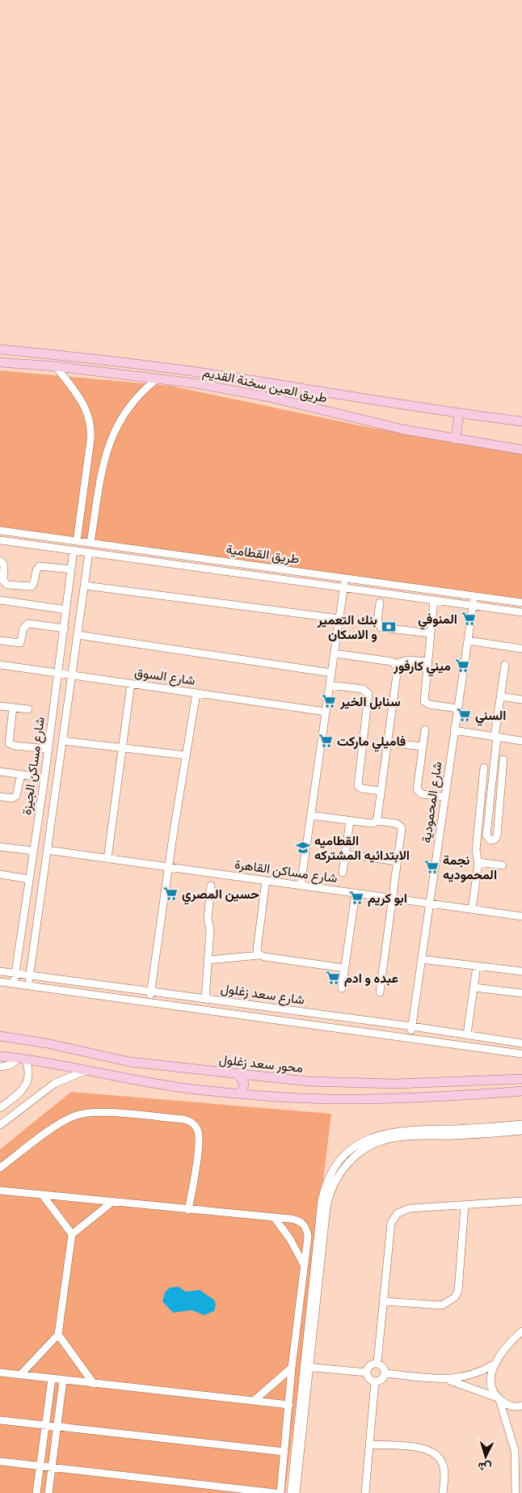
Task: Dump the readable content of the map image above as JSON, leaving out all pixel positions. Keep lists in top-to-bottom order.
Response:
{
  "streets": {
    "main road": ["طريق العين سخنة القديم", "محور سعد زغلول"],
    "street": [
      "طريق القطامية",
      "شارع السوق",
      "شارع مساكن الجيزة",
      "شارع المحمودية",
      "شارع مساكن القاهرة",
      "شارع سعد زغلول"
    ]
  },
  "crossings": [
    ["طريق القطامية", "شارع مساكن الجيزة"],
    ["طريق القطامية", "شارع المحمودية"],
    ["شارع السوق", "شارع مساكن الجيزة"],
    ["شارع مساكن الجيزة", "شارع مساكن القاهرة"],
    ["شارع مساكن الجيزة", "شارع سعد زغلول"],
    ["شارع المحمودية", "شارع مساكن القاهرة"],
    ["شارع المحمودية", "شارع سعد زغلول"]
  ],
  "places": {
    "supermarket": [
      "المنوفي",
      "ميني كارفور",
      "سنابل الخير",
      "السني",
      "فاميلي ماركت",
      "نجمة المحموديه",
      "حسين المصري",
      "ابو كريم",
      "عبده و ادم"
    ],
    "bank": ["بنك التعمير و الاسكان"],
    "school or university": ["القطاميه الابتدائيه المشتركه"]
  },
  "north": "bottom"
}
